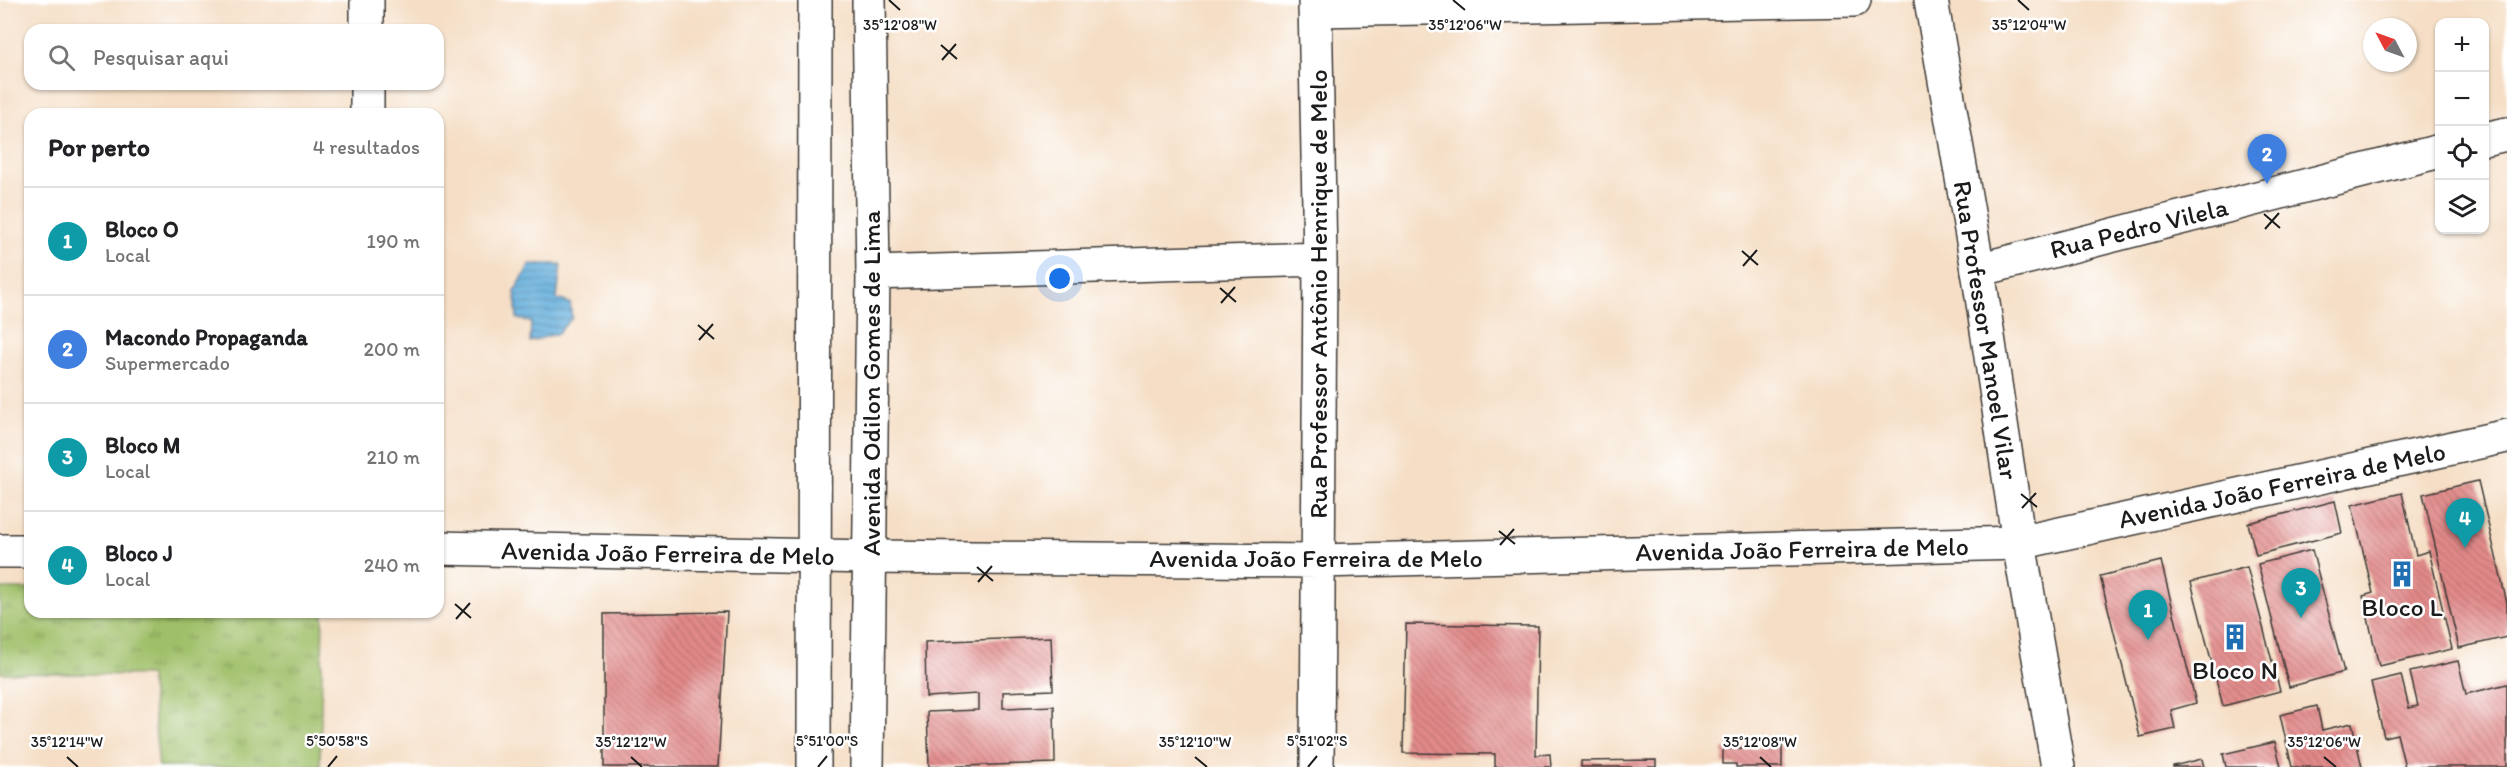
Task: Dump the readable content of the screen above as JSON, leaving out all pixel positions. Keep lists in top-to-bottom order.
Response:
{
  "streets": {
    "street": [
      "Rua Pedro Vilela",
      "Rua Professor Antônio Henrique de Melo",
      "Rua Professor Manoel Vilar",
      "Avenida Odilon Gomes de Lima",
      "Avenida João Ferreira de Melo"
    ]
  },
  "crossings": [
    ["Rua Pedro Vilela", "Rua Professor Manoel Vilar"],
    ["Rua Professor Antônio Henrique de Melo", "Avenida João Ferreira de Melo"],
    ["Rua Professor Manoel Vilar", "Avenida João Ferreira de Melo"],
    ["Avenida Odilon Gomes de Lima", "Avenida João Ferreira de Melo"]
  ],
  "places": {
    "building": ["Bloco L", "Bloco N"]
  },
  "north": "top left",
  "page": {
    "map_buttons": ["+", "−"],
    "search": "Pesquisar aqui",
    "heading": ["Por perto", "4 resultados"],
    "pins": [
      "2",
      "4",
      "3",
      "1"
    ],
    "list": [
      {
        "mark": "1",
        "name": "Bloco O",
        "note": "Local",
        "value": "190 m"
      },
      {
        "mark": "2",
        "name": "Macondo Propaganda",
        "note": "Supermercado",
        "value": "200 m"
      },
      {
        "mark": "3",
        "name": "Bloco M",
        "note": "Local",
        "value": "210 m"
      },
      {
        "mark": "4",
        "name": "Bloco J",
        "note": "Local",
        "value": "240 m"
      }
    ]
  },
  "coordinates": [
    "35°12'04\"W",
    "35°12'08\"W",
    "35°12'06\"W",
    "5°50'58\"S",
    "5°51'00\"S",
    "5°51'02\"S",
    "35°12'14\"W",
    "35°12'12\"W",
    "35°12'10\"W"
  ]
}
